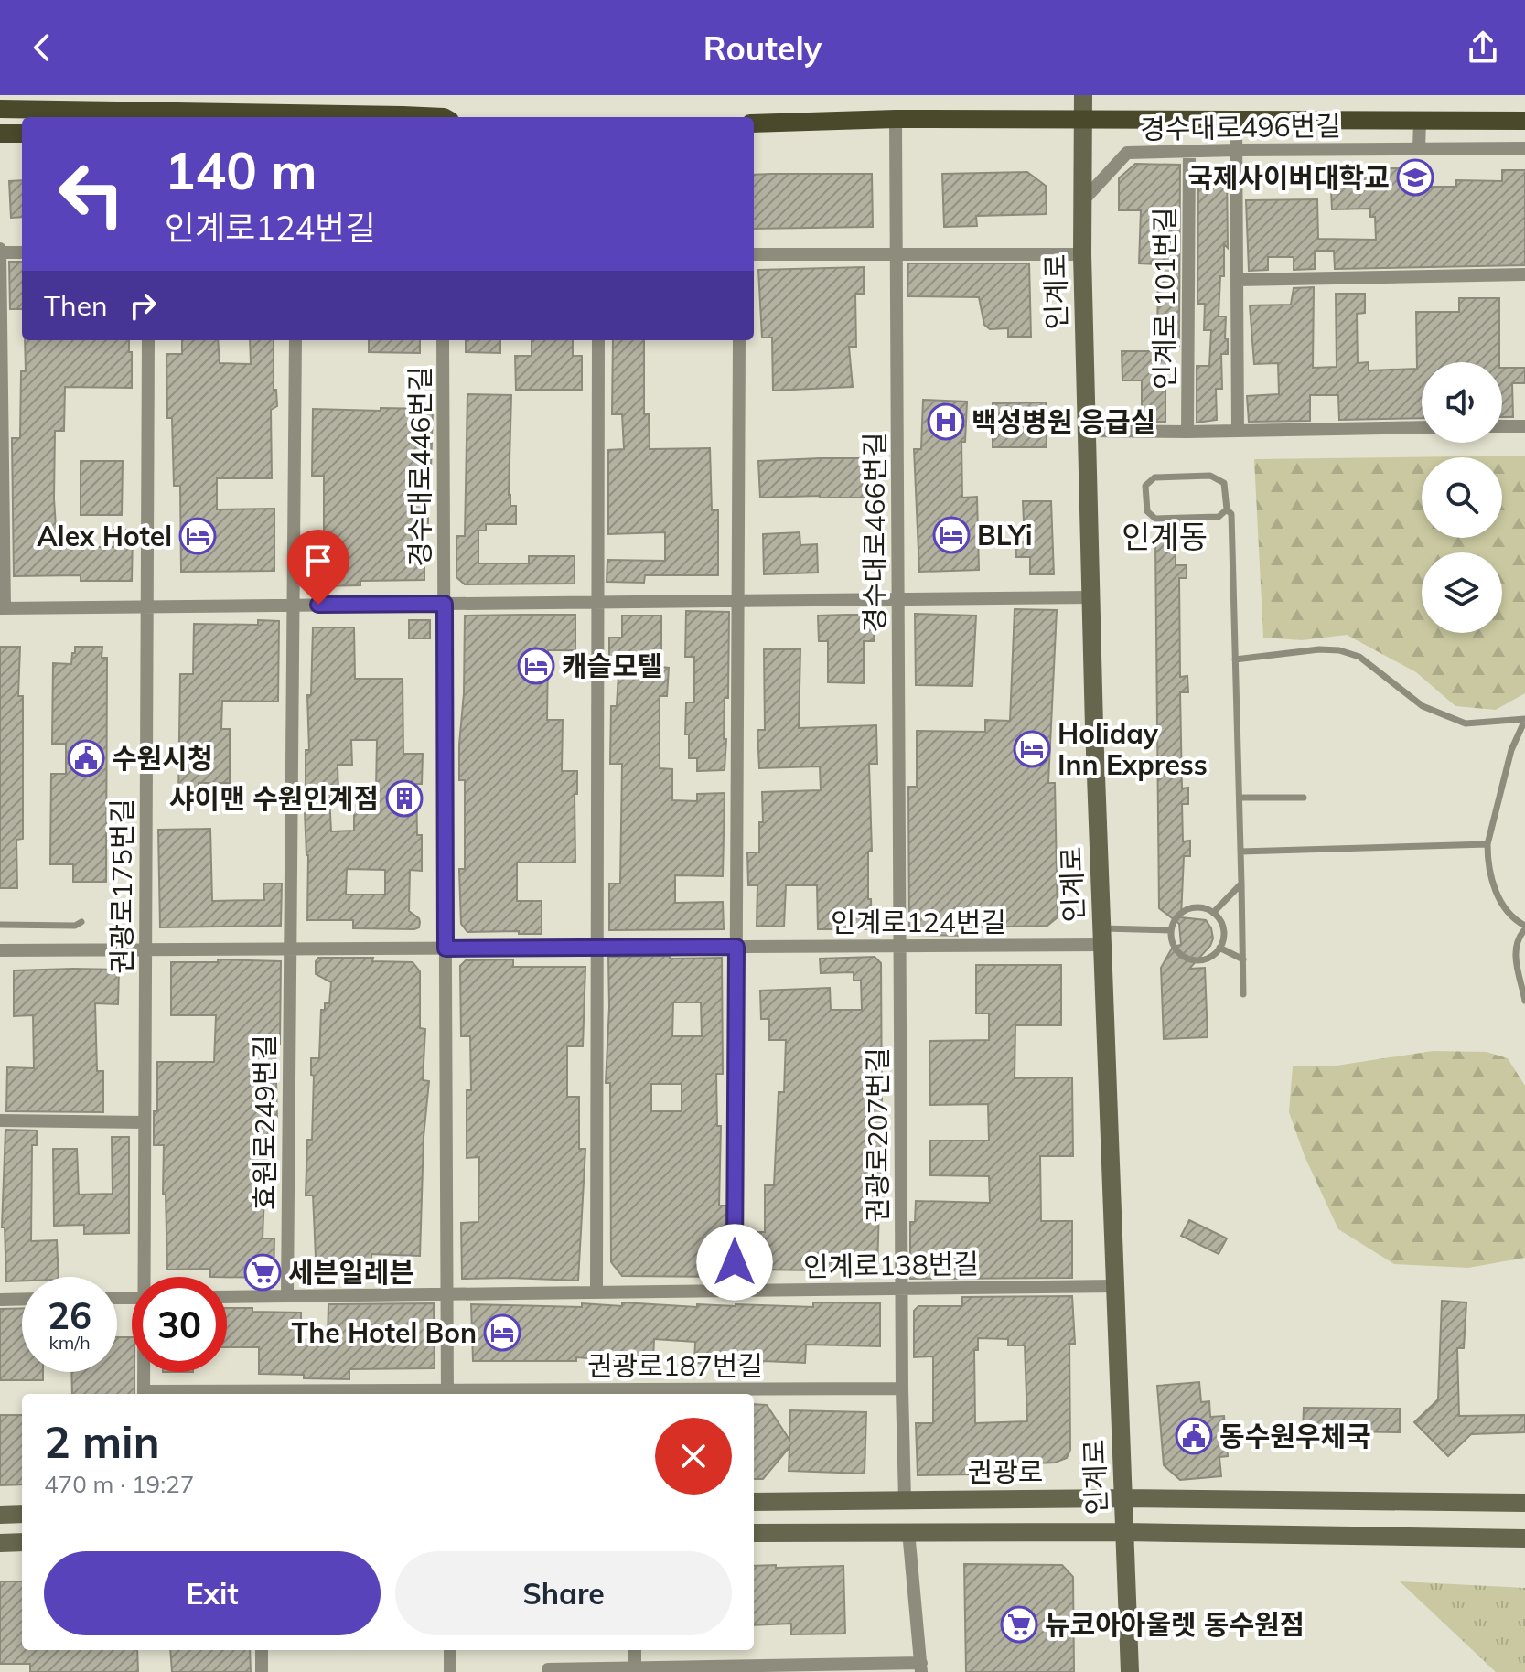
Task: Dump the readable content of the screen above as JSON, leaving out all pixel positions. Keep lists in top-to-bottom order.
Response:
{
  "streets": {
    "street": [
      "경수대로496번길",
      "인계로",
      "인계로 101번길",
      "경수대로446번길",
      "경수대로466번길",
      "권광로175번길",
      "인계로124번길",
      "효원로249번길",
      "권광로207번길",
      "인계로138번길",
      "권광로187번길",
      "권광로"
    ]
  },
  "crossings": [
    ["경수대로496번길", "인계로"],
    ["경수대로496번길", "인계로 101번길"],
    ["인계로", "인계로124번길"],
    ["인계로", "인계로138번길"],
    ["인계로", "권광로"],
    ["경수대로446번길", "인계로124번길"],
    ["경수대로466번길", "인계로124번길"],
    ["경수대로466번길", "권광로207번길"],
    ["인계로124번길", "권광로207번길"],
    ["효원로249번길", "인계로138번길"],
    ["권광로207번길", "인계로138번길"],
    ["권광로207번길", "권광로187번길"],
    ["권광로207번길", "권광로"]
  ],
  "districts": ["인계동"],
  "places": {
    "school or university": ["국제사이버대학교"],
    "hospital": ["백성병원 응급실"],
    "hotel": [
      "BLYi",
      "Alex Hotel",
      "캐슬모텔",
      "Holiday Inn Express",
      "The Hotel Bon"
    ],
    "public building": ["수원시청", "동수원우체국"],
    "building": ["샤이맨 수원인계점"],
    "supermarket": ["세븐일레븐", "뉴코아아울렛 동수원점"]
  },
  "page": {
    "header": "Routely",
    "turn": ["140 m", "인계로124번길"],
    "then": "Then",
    "speed": "26 km/h",
    "limit": "30",
    "heading": ["2 min", "470 m · 19:27"],
    "buttons": ["Exit", "Share"]
  }
}
